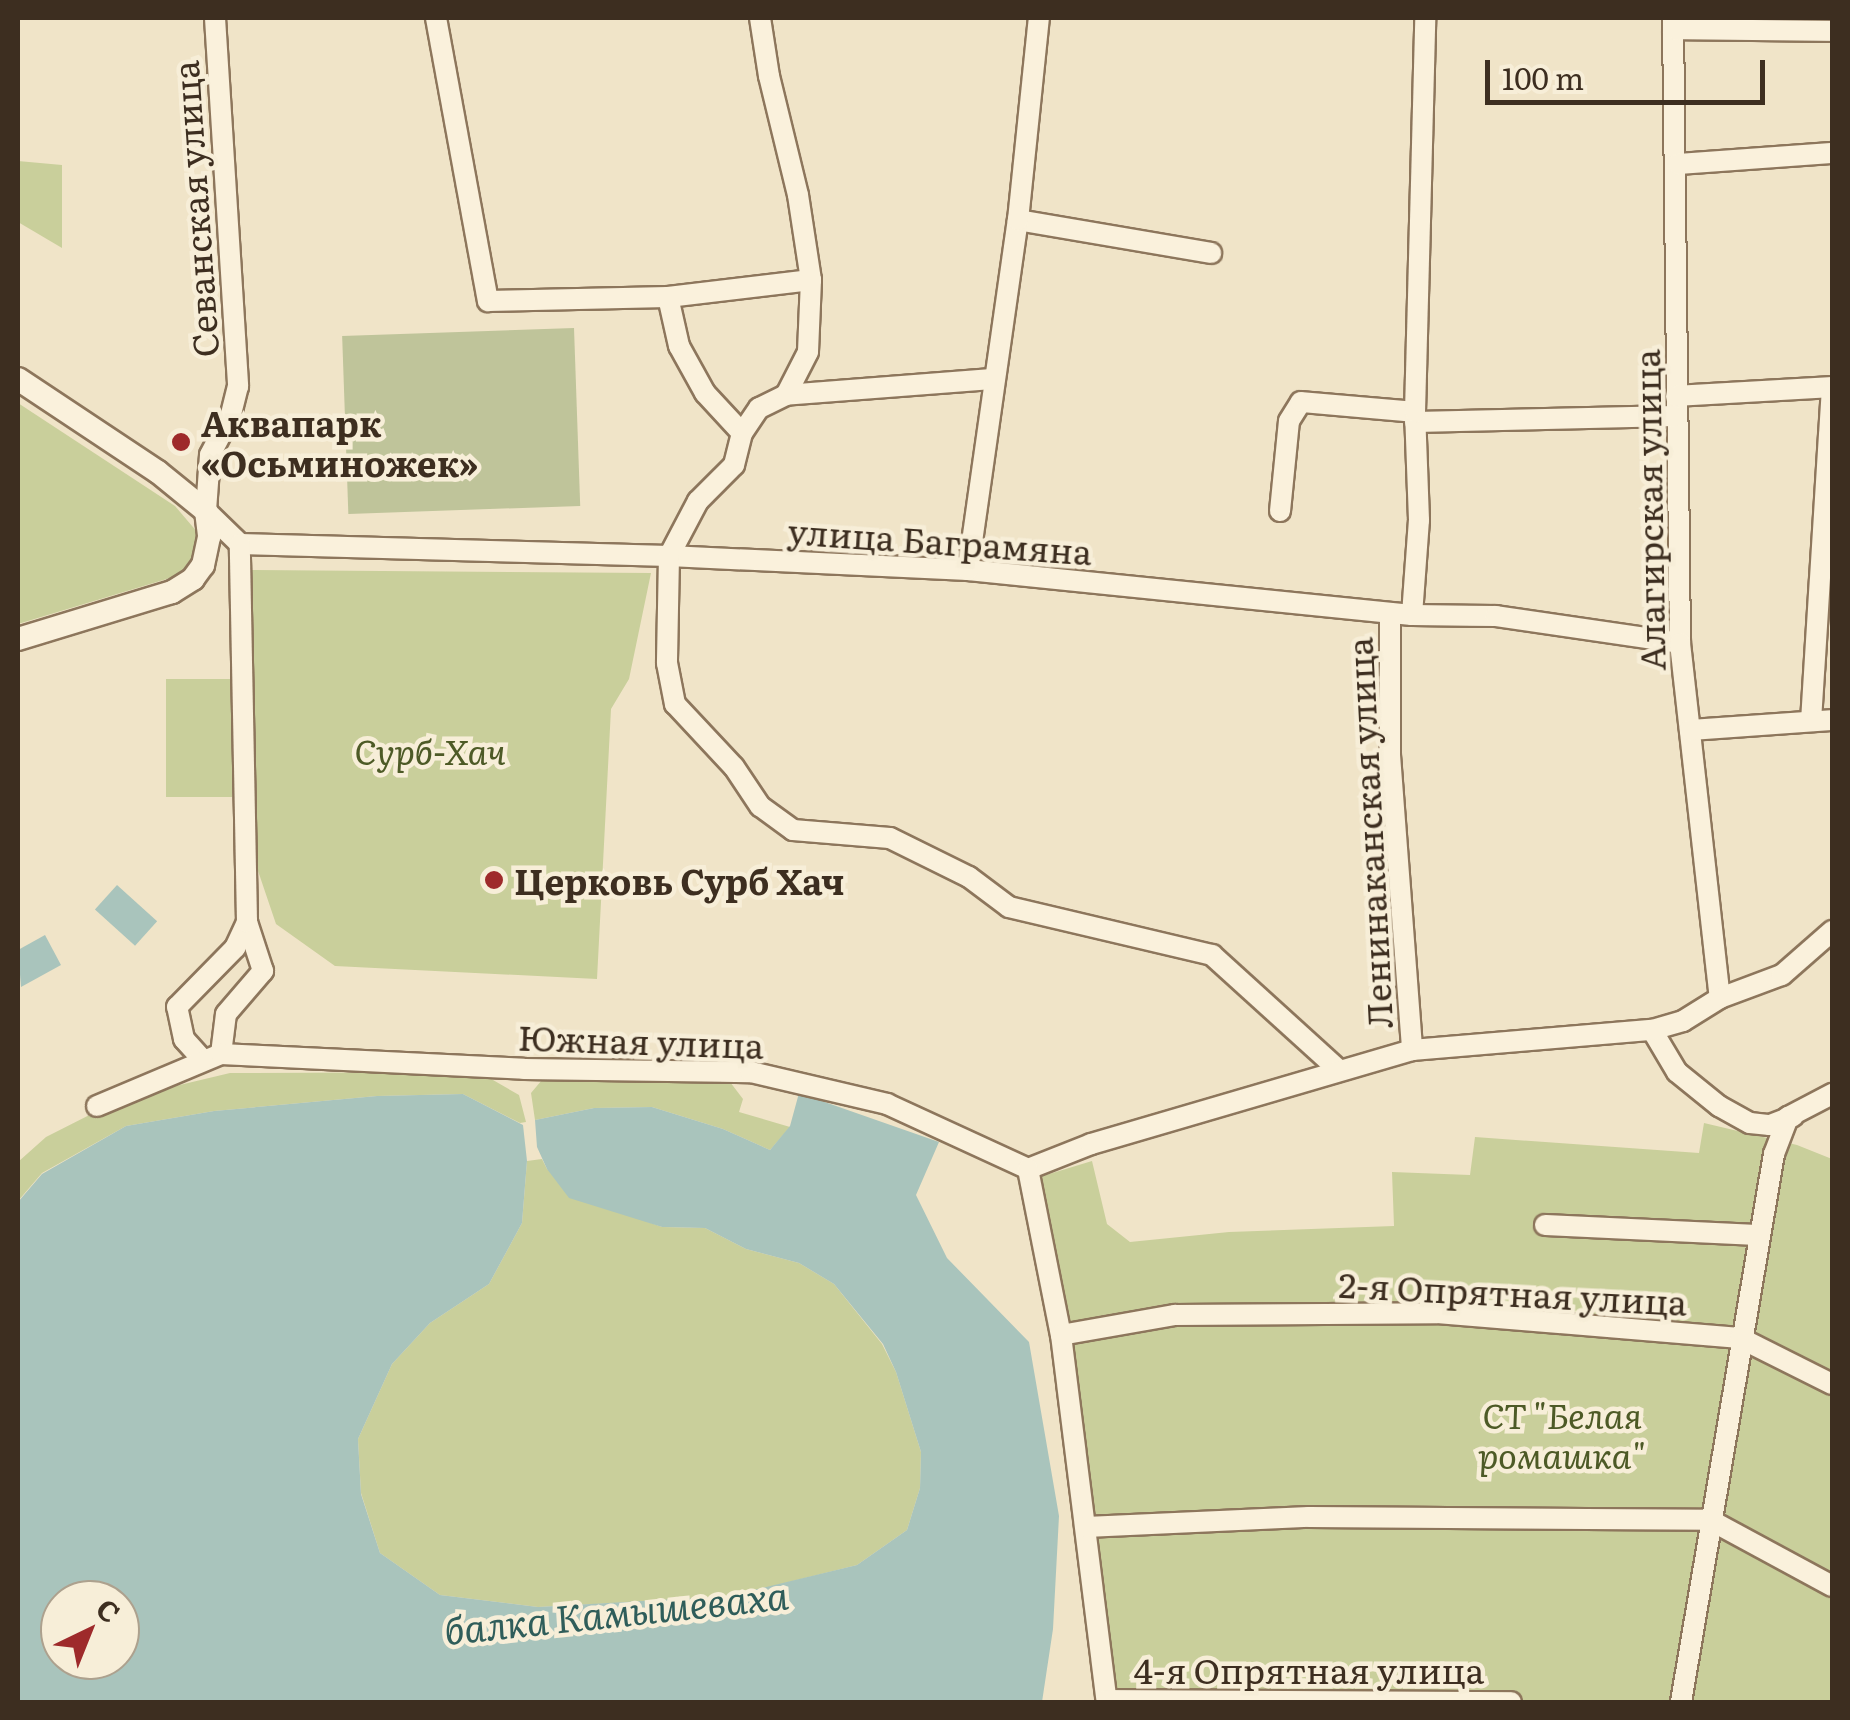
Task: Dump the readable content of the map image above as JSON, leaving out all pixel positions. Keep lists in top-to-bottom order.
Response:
{
  "streets": {
    "street": [
      "Севанская улица",
      "Алагирская улица",
      "улица Баграмяна",
      "Ленинаканская улица",
      "Южная улица",
      "2-я Опрятная улица",
      "4-я Опрятная улица"
    ]
  },
  "crossings": [
    ["Алагирская улица", "улица Баграмяна"],
    ["улица Баграмяна", "Ленинаканская улица"]
  ],
  "water": ["балка Камышеваха"],
  "parks": ["Сурб-Хач", "СТ \"Белая ромашка\""],
  "places": ["Аквапарк «Осьминожек»", "Церковь Сурб Хач"],
  "scale_bar": "100 m",
  "north": "top right"
}
